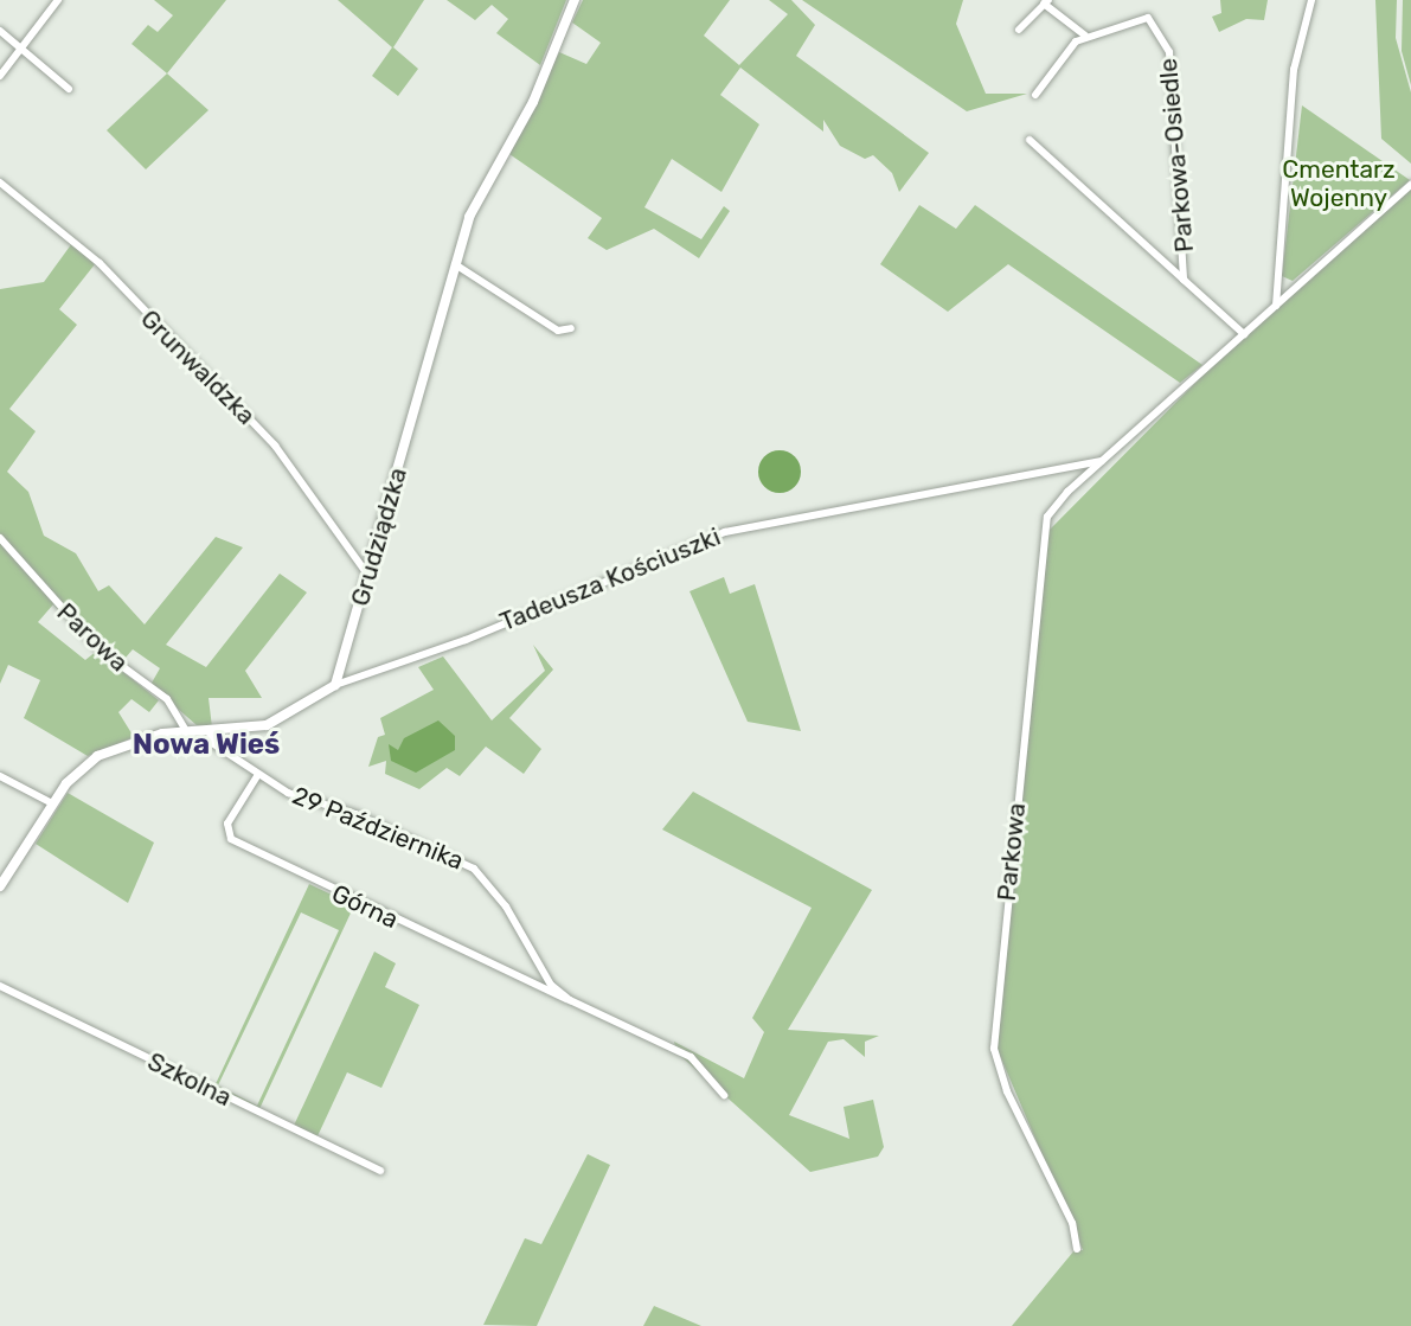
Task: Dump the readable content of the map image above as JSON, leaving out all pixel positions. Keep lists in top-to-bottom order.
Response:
{
  "streets": {
    "street": [
      "Parkowa-Osiedle",
      "Grunwaldzka",
      "Grudziądzka",
      "Tadeusza Kościuszki",
      "Parowa",
      "29 Października",
      "Parkowa",
      "Górna",
      "Szkolna"
    ]
  },
  "crossings": [
    ["Parkowa-Osiedle", "Parkowa"],
    ["Grunwaldzka", "Grudziądzka"],
    ["Grudziądzka", "Tadeusza Kościuszki"],
    ["Tadeusza Kościuszki", "Parkowa"],
    ["29 Października", "Górna"]
  ],
  "districts": ["Nowa Wieś"],
  "parks": ["Cmentarz Wojenny"]
}
